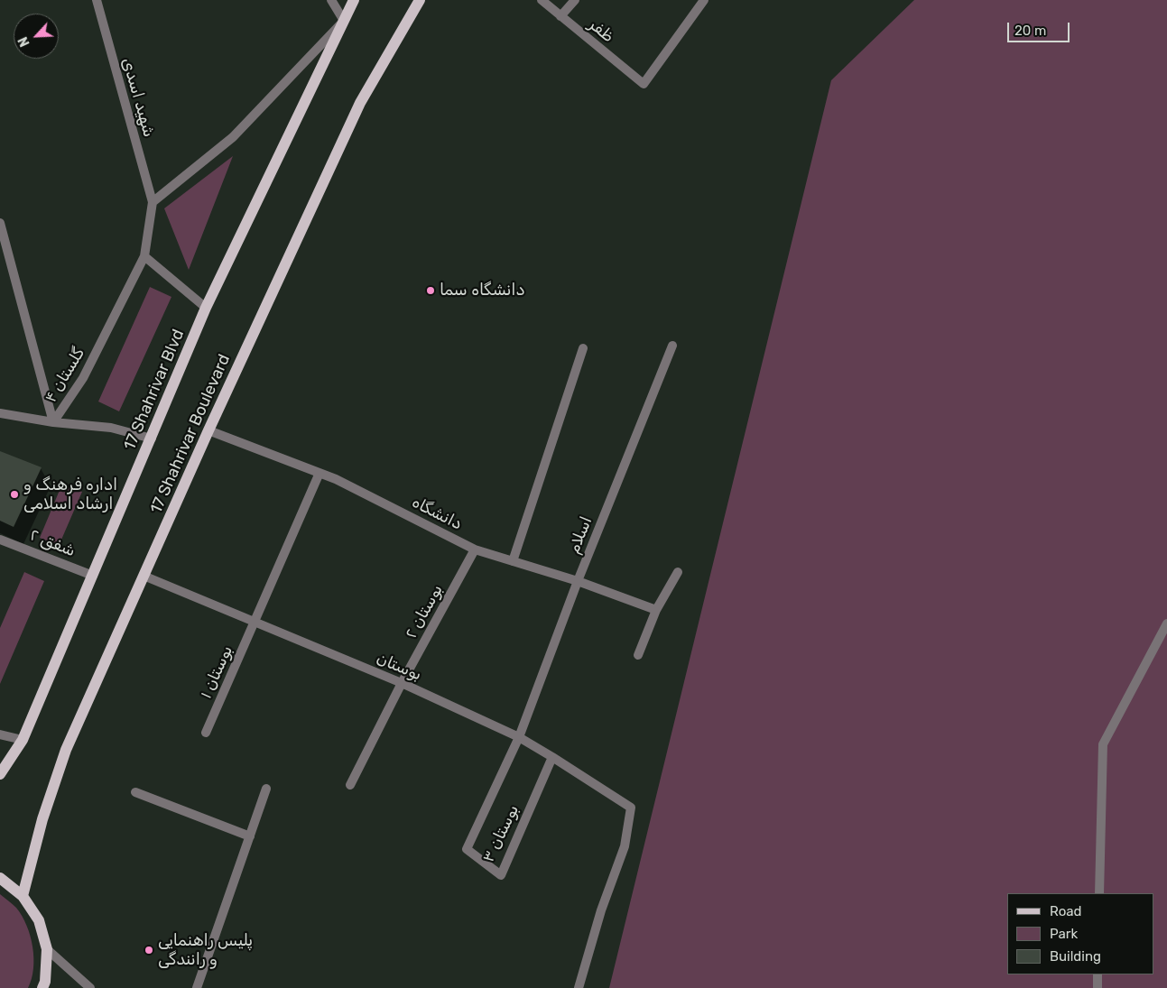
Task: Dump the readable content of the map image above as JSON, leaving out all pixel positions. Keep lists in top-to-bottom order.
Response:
{
  "streets": {
    "main road": ["17 Shahrivar Blvd", "17 Shahrivar Boulevard"],
    "street": [
      "ظفر",
      "شهید اسدی",
      "گلستان ۴",
      "دانشگاه",
      "اسلام",
      "شفق ۲",
      "بوستان ۲",
      "بوستان",
      "بوستان ۱",
      "بوستان ۳"
    ]
  },
  "crossings": [
    ["شهید اسدی", "گلستان ۴"],
    ["17 Shahrivar Blvd", "شفق ۲"],
    ["17 Shahrivar Boulevard", "دانشگاه"],
    ["17 Shahrivar Boulevard", "بوستان"],
    ["دانشگاه", "اسلام"],
    ["دانشگاه", "بوستان ۲"],
    ["دانشگاه", "بوستان ۱"],
    ["اسلام", "بوستان"],
    ["اسلام", "بوستان ۳"],
    ["بوستان ۲", "بوستان"],
    ["بوستان", "بوستان ۱"],
    ["بوستان", "بوستان ۳"]
  ],
  "places": ["دانشگاه سما", "اداره فرهنگ و ارشاد اسلامی", "پلیس راهنمایی و رانندگی"],
  "legend": ["Road", "Park", "Building"],
  "scale_bar": "20 m",
  "north": "bottom left"
}
